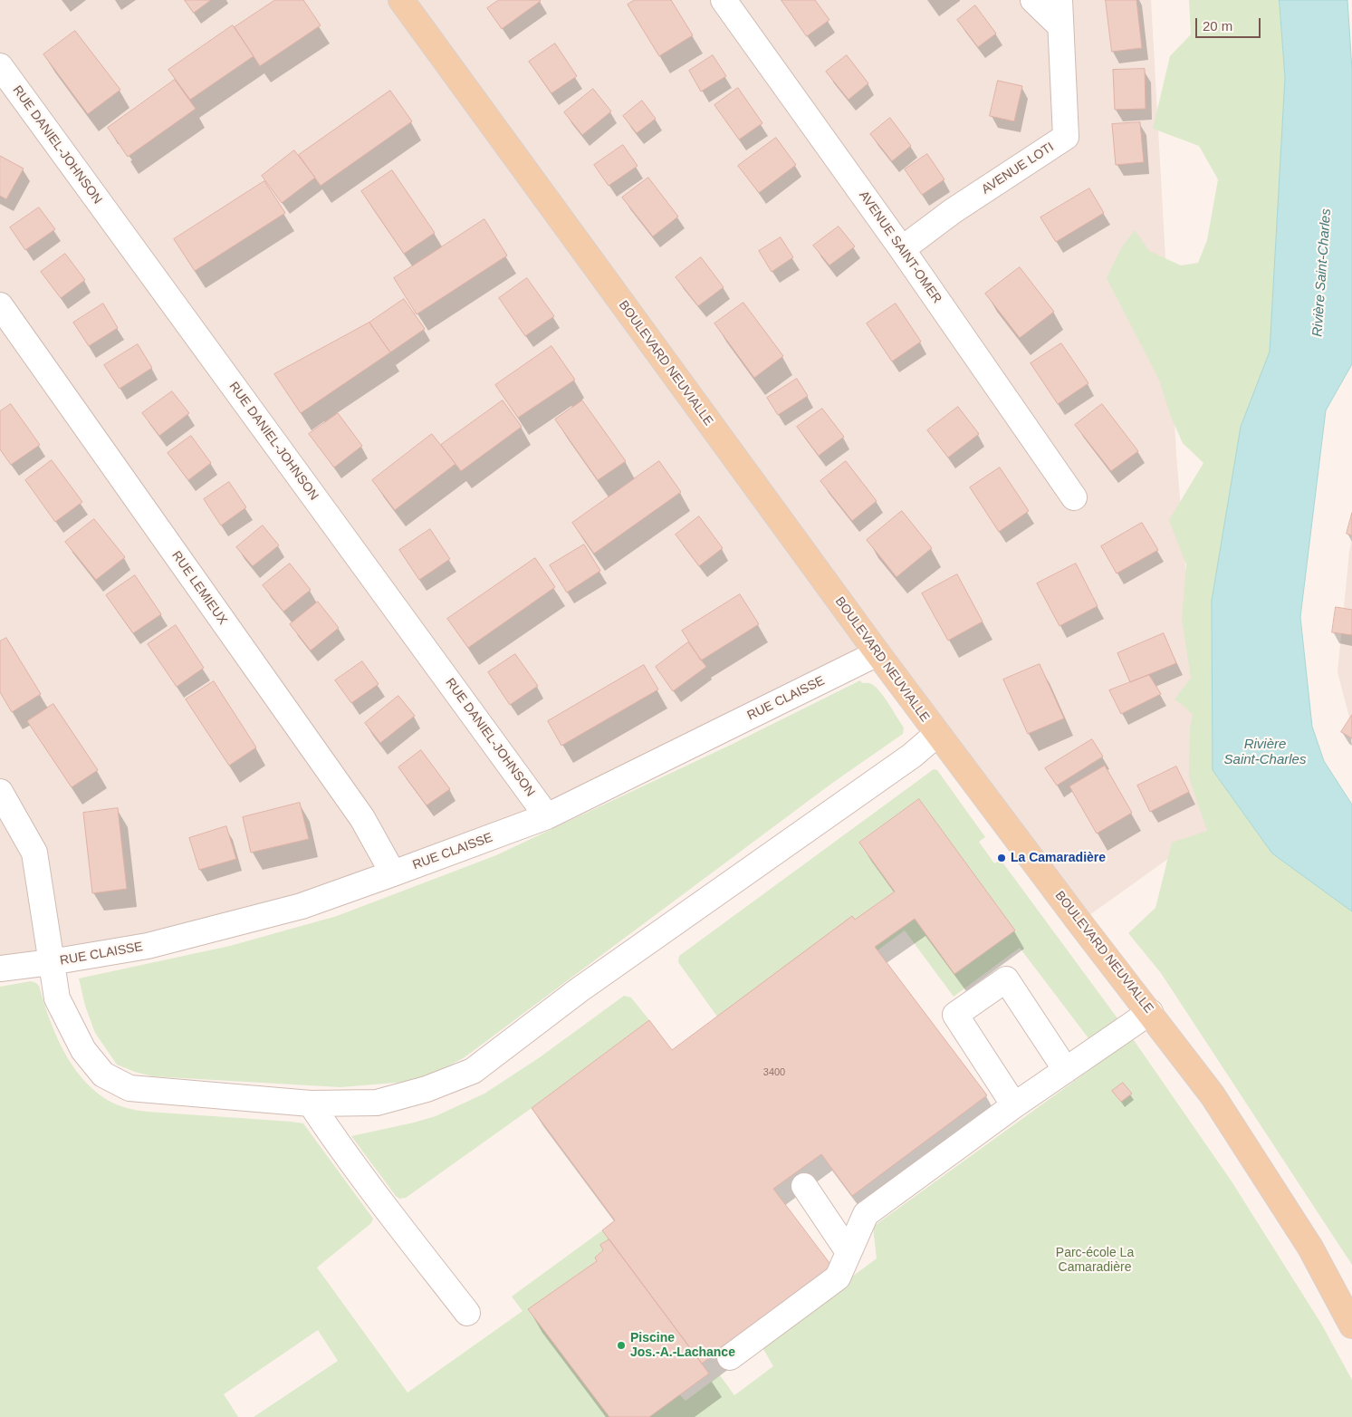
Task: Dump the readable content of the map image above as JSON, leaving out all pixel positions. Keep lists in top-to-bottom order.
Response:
{
  "streets": {
    "main road": ["BOULEVARD NEUVIALLE"],
    "street": [
      "RUE DANIEL-JOHNSON",
      "AVENUE LOTI",
      "AVENUE SAINT-OMER",
      "RUE LEMIEUX",
      "RUE CLAISSE"
    ]
  },
  "crossings": [
    ["RUE DANIEL-JOHNSON", "RUE CLAISSE"],
    ["AVENUE LOTI", "AVENUE SAINT-OMER"],
    ["BOULEVARD NEUVIALLE", "RUE CLAISSE"],
    ["RUE LEMIEUX", "RUE CLAISSE"]
  ],
  "water": ["Rivière Saint-Charles"],
  "parks": ["Parc-école La Camaradière"],
  "places": ["La Camaradière", "Piscine Jos.-A.-Lachance"],
  "house_numbers": ["3400"],
  "scale_bar": "20 m"
}
